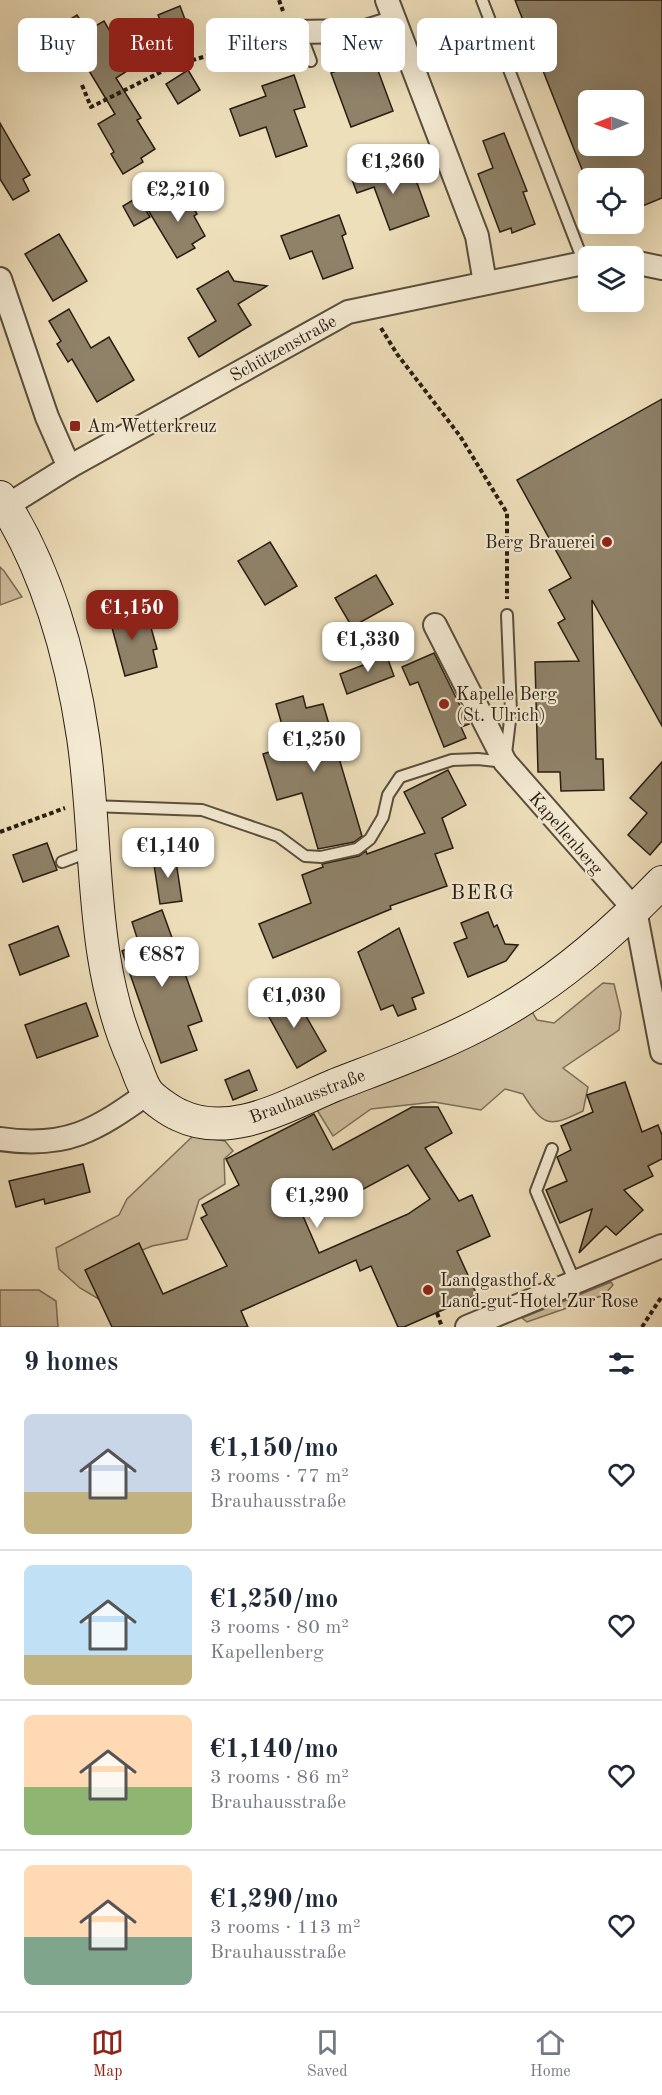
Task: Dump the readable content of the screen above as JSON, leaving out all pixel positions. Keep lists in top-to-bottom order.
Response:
{
  "streets": {
    "street": ["Schützenstraße", "Kapellenberg", "Brauhausstraße"]
  },
  "crossings": [
    ["Kapellenberg", "Brauhausstraße"]
  ],
  "districts": ["BERG"],
  "places": {
    "transit": ["Am Wetterkreuz"],
    "other": ["Berg Brauerei", "Kapelle Berg (St. Ulrich)", "Landgasthof & Land-gut-Hotel Zur Rose"]
  },
  "north": "left",
  "page": {
    "chip": [
      "Buy",
      "Rent",
      "Filters",
      "New",
      "Apartment"
    ],
    "price": [
      "€1,260",
      "€2,210",
      "€1,150",
      "€1,330",
      "€1,250",
      "€1,140",
      "€887",
      "€1,030",
      "€1,290"
    ],
    "heading": "9 homes",
    "list": [
      {
        "name": "€1,150/mo",
        "note": "3 rooms · 77 m² · Brauhausstraße"
      },
      {
        "name": "€1,250/mo",
        "note": "3 rooms · 80 m² · Kapellenberg"
      },
      {
        "name": "€1,140/mo",
        "note": "3 rooms · 86 m² · Brauhausstraße"
      },
      {
        "name": "€1,290/mo",
        "note": "3 rooms · 113 m² · Brauhausstraße"
      }
    ],
    "tabs": ["Map", "Saved", "Home"]
  }
}
